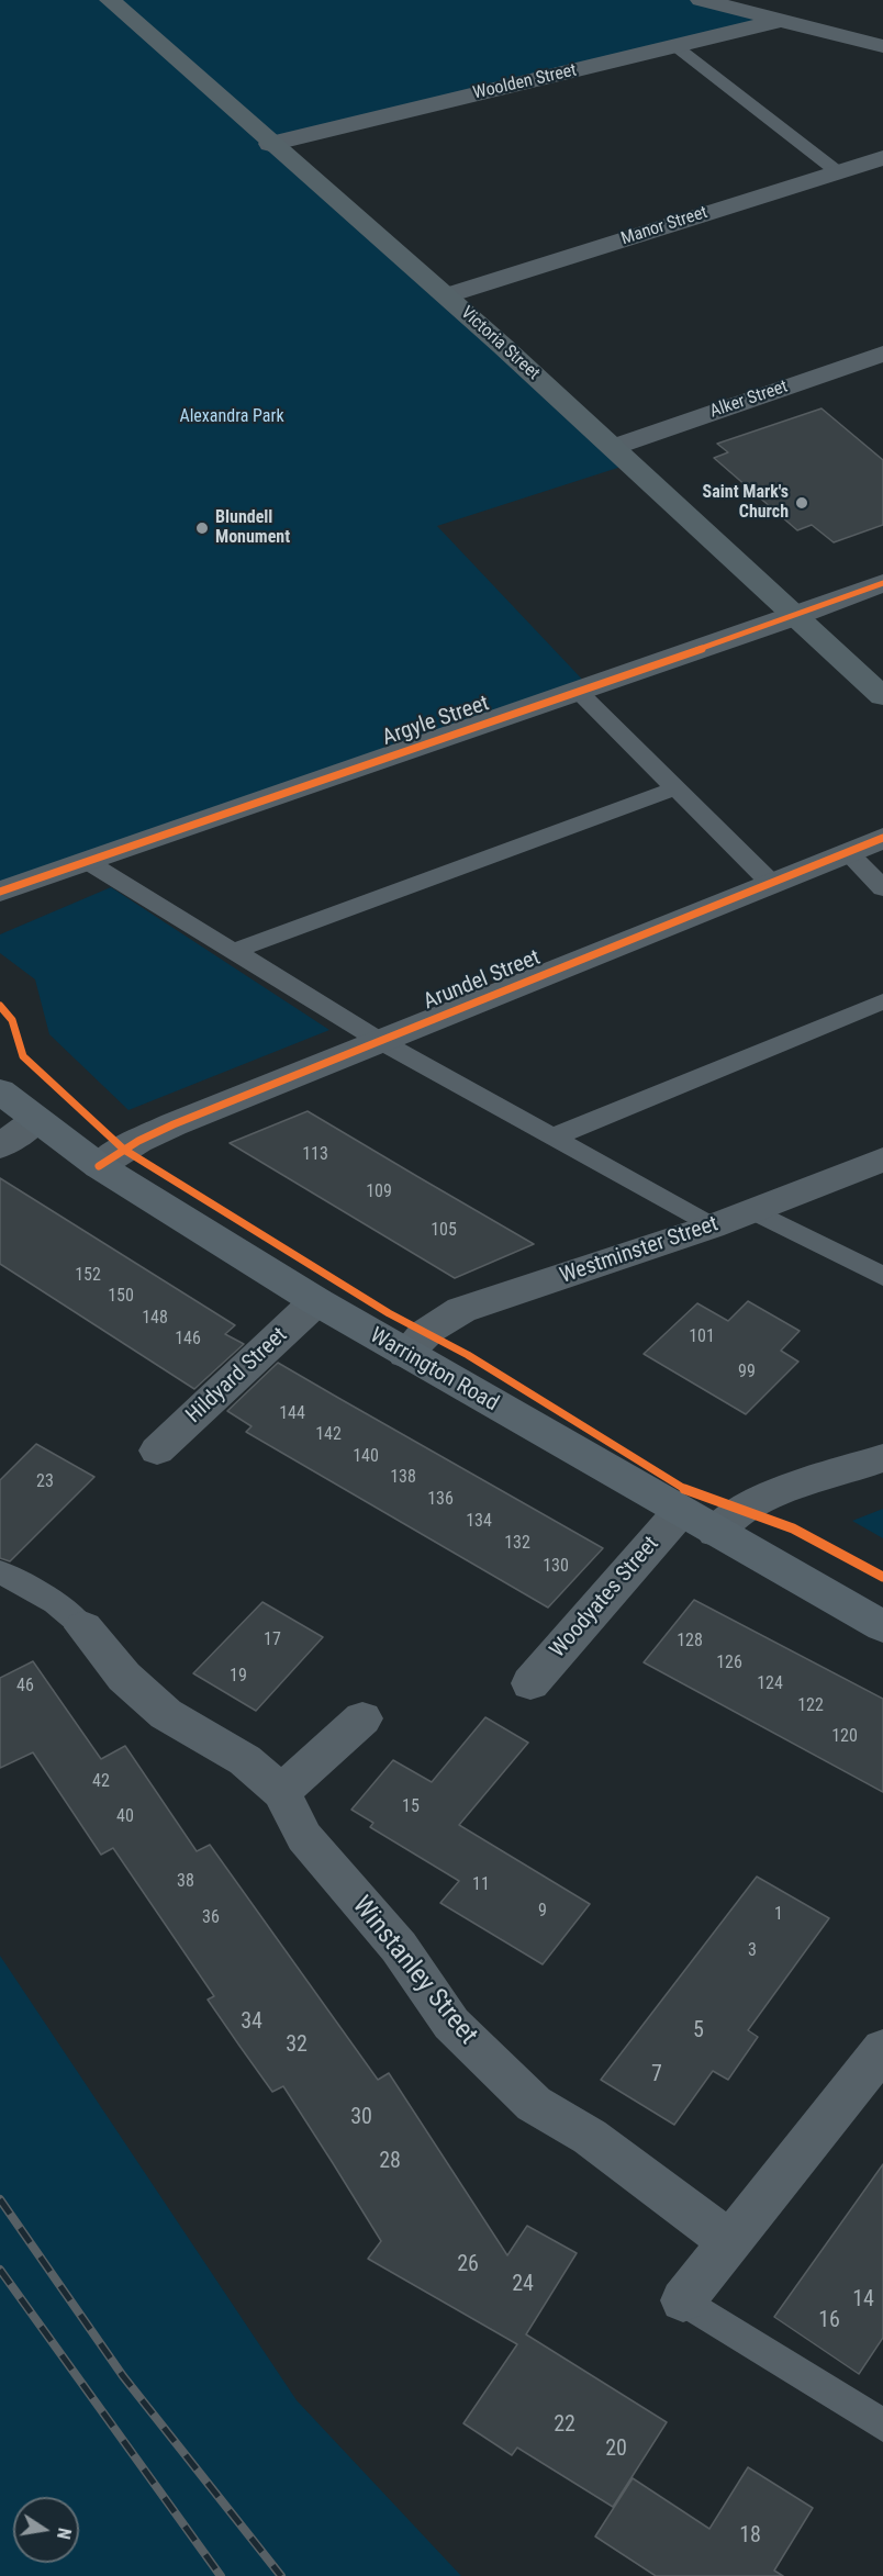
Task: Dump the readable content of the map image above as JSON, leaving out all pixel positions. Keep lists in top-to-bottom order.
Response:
{
  "streets": {
    "main road": ["Victoria Street", "Warrington Road"],
    "street": [
      "Woolden Street",
      "Manor Street",
      "Alker Street",
      "Argyle Street",
      "Arundel Street",
      "Westminster Street",
      "Hildyard Street",
      "Woodyates Street",
      "Winstanley Street"
    ]
  },
  "crossings": [
    ["Woolden Street", "Victoria Street"],
    ["Manor Street", "Victoria Street"],
    ["Victoria Street", "Alker Street"],
    ["Victoria Street", "Argyle Street"],
    ["Arundel Street", "Warrington Road"],
    ["Westminster Street", "Warrington Road"],
    ["Warrington Road", "Hildyard Street"],
    ["Warrington Road", "Woodyates Street"]
  ],
  "parks": ["Alexandra Park"],
  "places": ["Saint Mark's Church", "Blundell Monument"],
  "house_numbers": [
    "113",
    "109",
    "105",
    "152",
    "150",
    "148",
    "101",
    "146",
    "99",
    "144",
    "142",
    "140",
    "138",
    "23",
    "136",
    "134",
    "132",
    "130",
    "17",
    "128",
    "126",
    "19",
    "124",
    "46",
    "122",
    "120",
    "42",
    "15",
    "40",
    "38",
    "11",
    "9",
    "1",
    "36",
    "3",
    "34",
    "5",
    "32",
    "7",
    "30",
    "28",
    "26",
    "24",
    "14",
    "16",
    "22",
    "20",
    "18"
  ],
  "north": "right"
}
